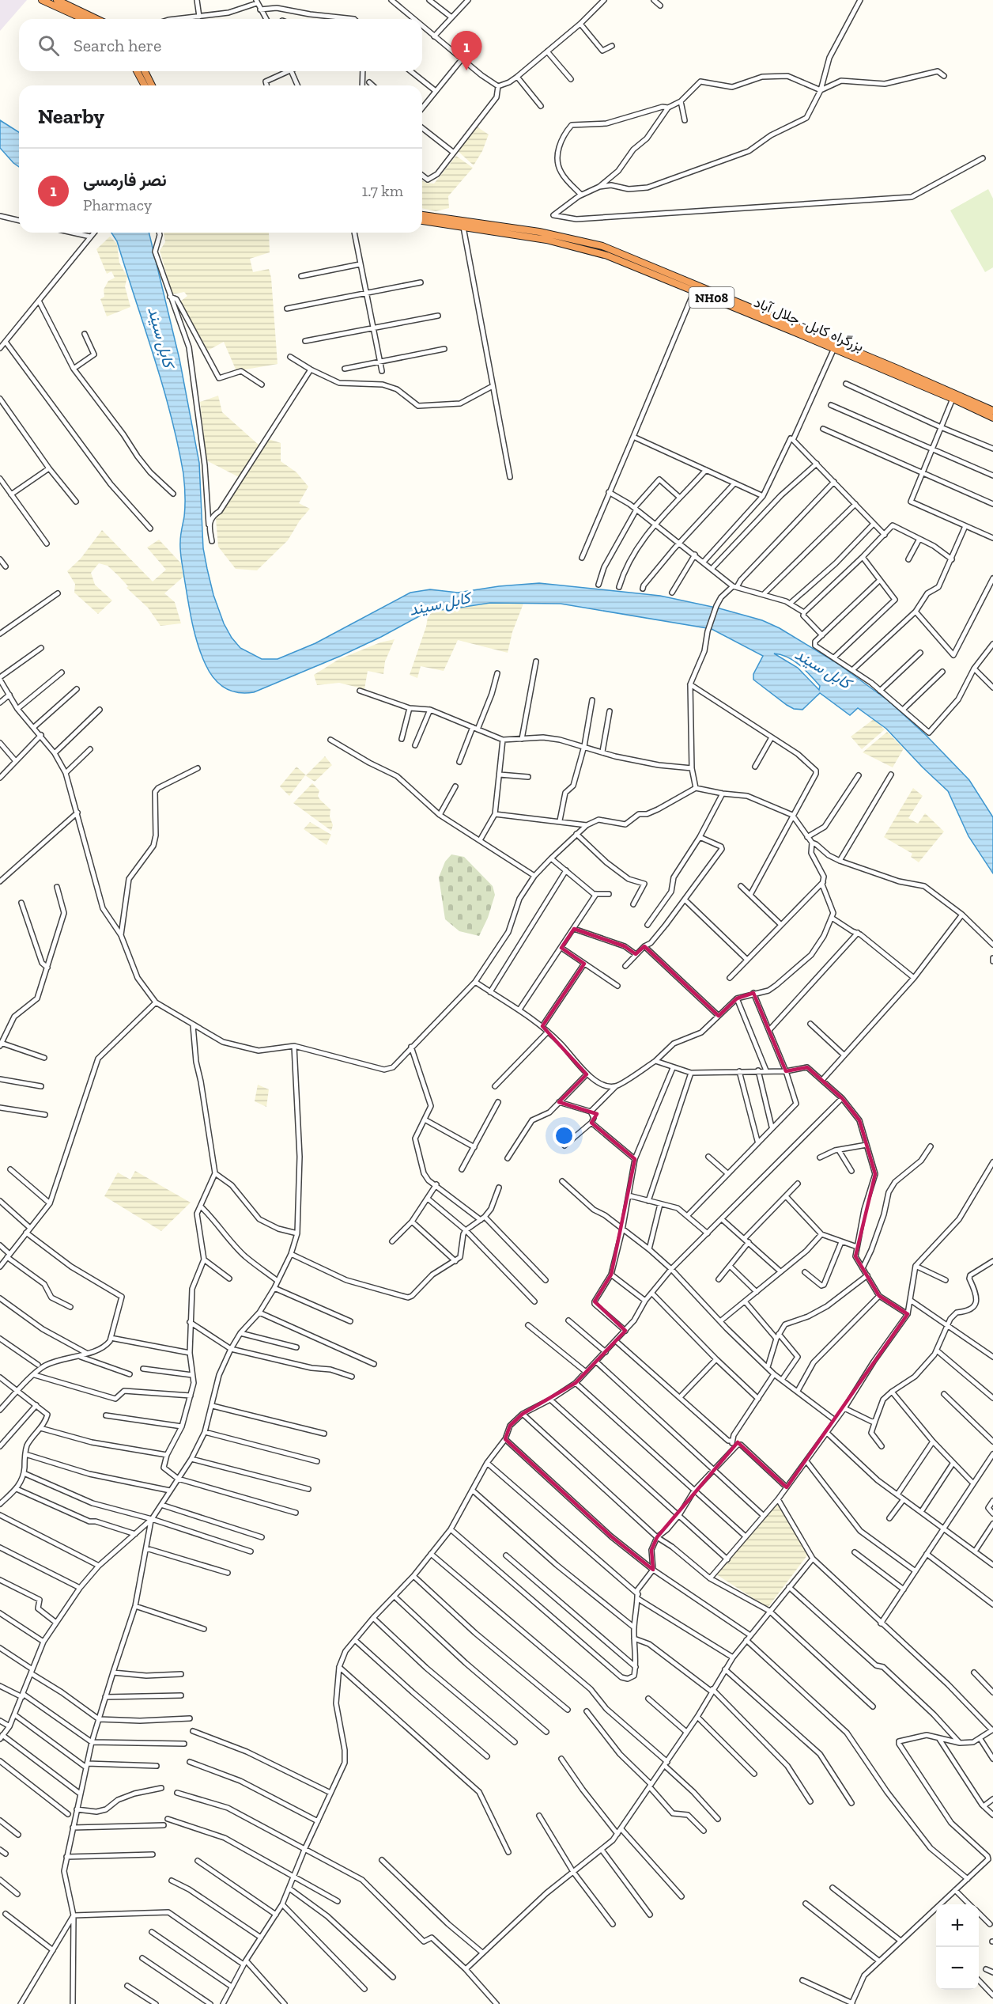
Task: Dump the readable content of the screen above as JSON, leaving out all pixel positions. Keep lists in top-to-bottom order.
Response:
{
  "streets": {
    "highway": ["NH08", "بزرگراه کابل- جلال آباد"]
  },
  "water": ["کابل سيند"],
  "page": {
    "search": "Search here",
    "pins": "1",
    "heading": "Nearby",
    "list": [
      {
        "mark": "1",
        "name": "نصر فارمسی",
        "note": "Pharmacy",
        "value": "1.7 km"
      }
    ],
    "map_buttons": ["+", "−"]
  }
}
